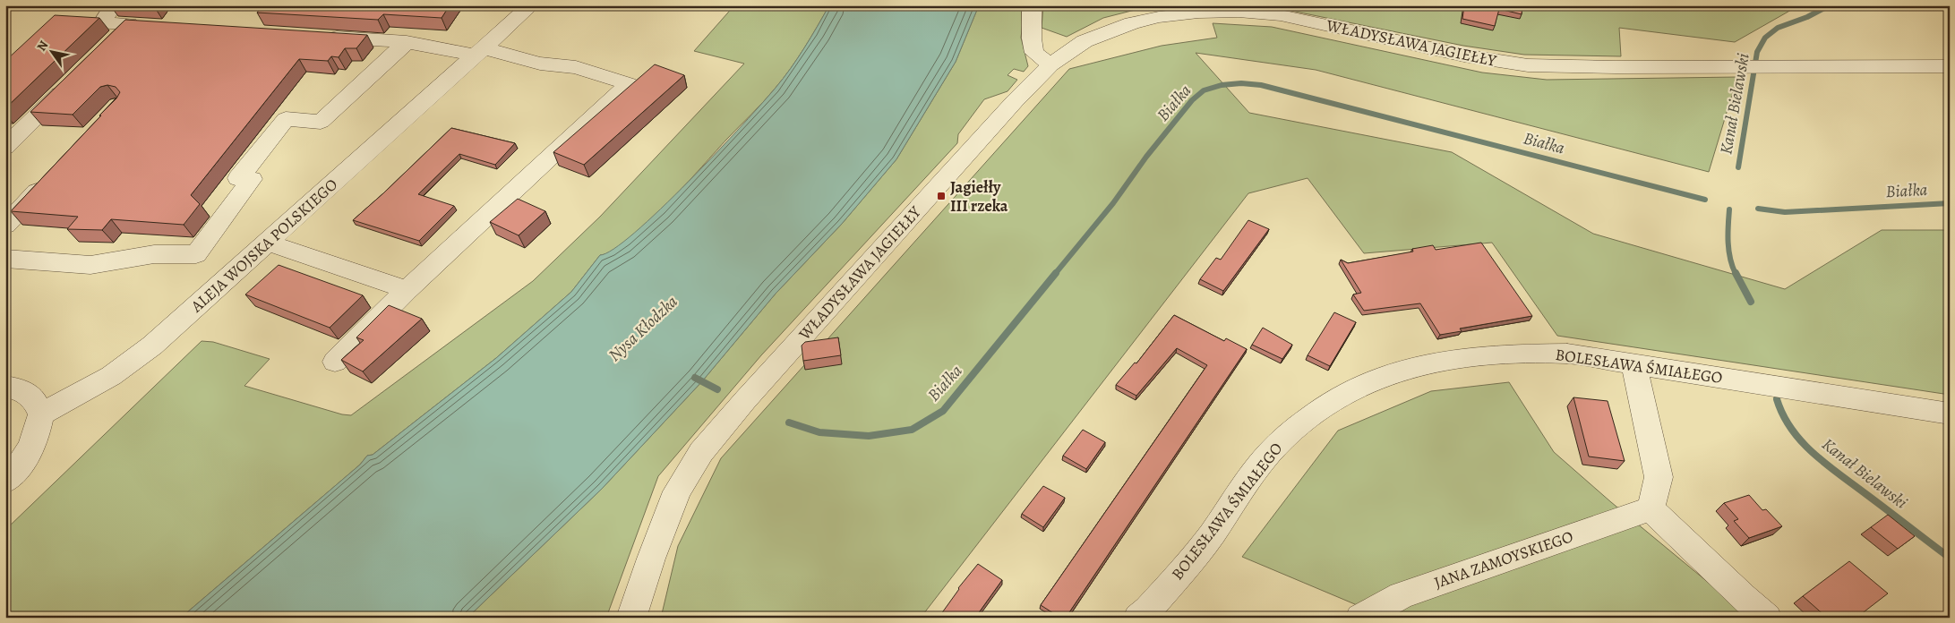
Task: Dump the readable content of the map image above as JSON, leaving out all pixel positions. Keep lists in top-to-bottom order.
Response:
{
  "streets": {
    "street": [
      "WŁADYSŁAWA JAGIEŁŁY",
      "ALEJA WOJSKA POLSKIEGO",
      "BOLESŁAWA ŚMIAŁEGO",
      "JANA ZAMOYSKIEGO"
    ]
  },
  "water": ["Białka", "Kanał Bielawski", "Nysa Kłodzka"],
  "places": {
    "transit": ["Jagiełły III rzeka"]
  },
  "north": "top left"
}
